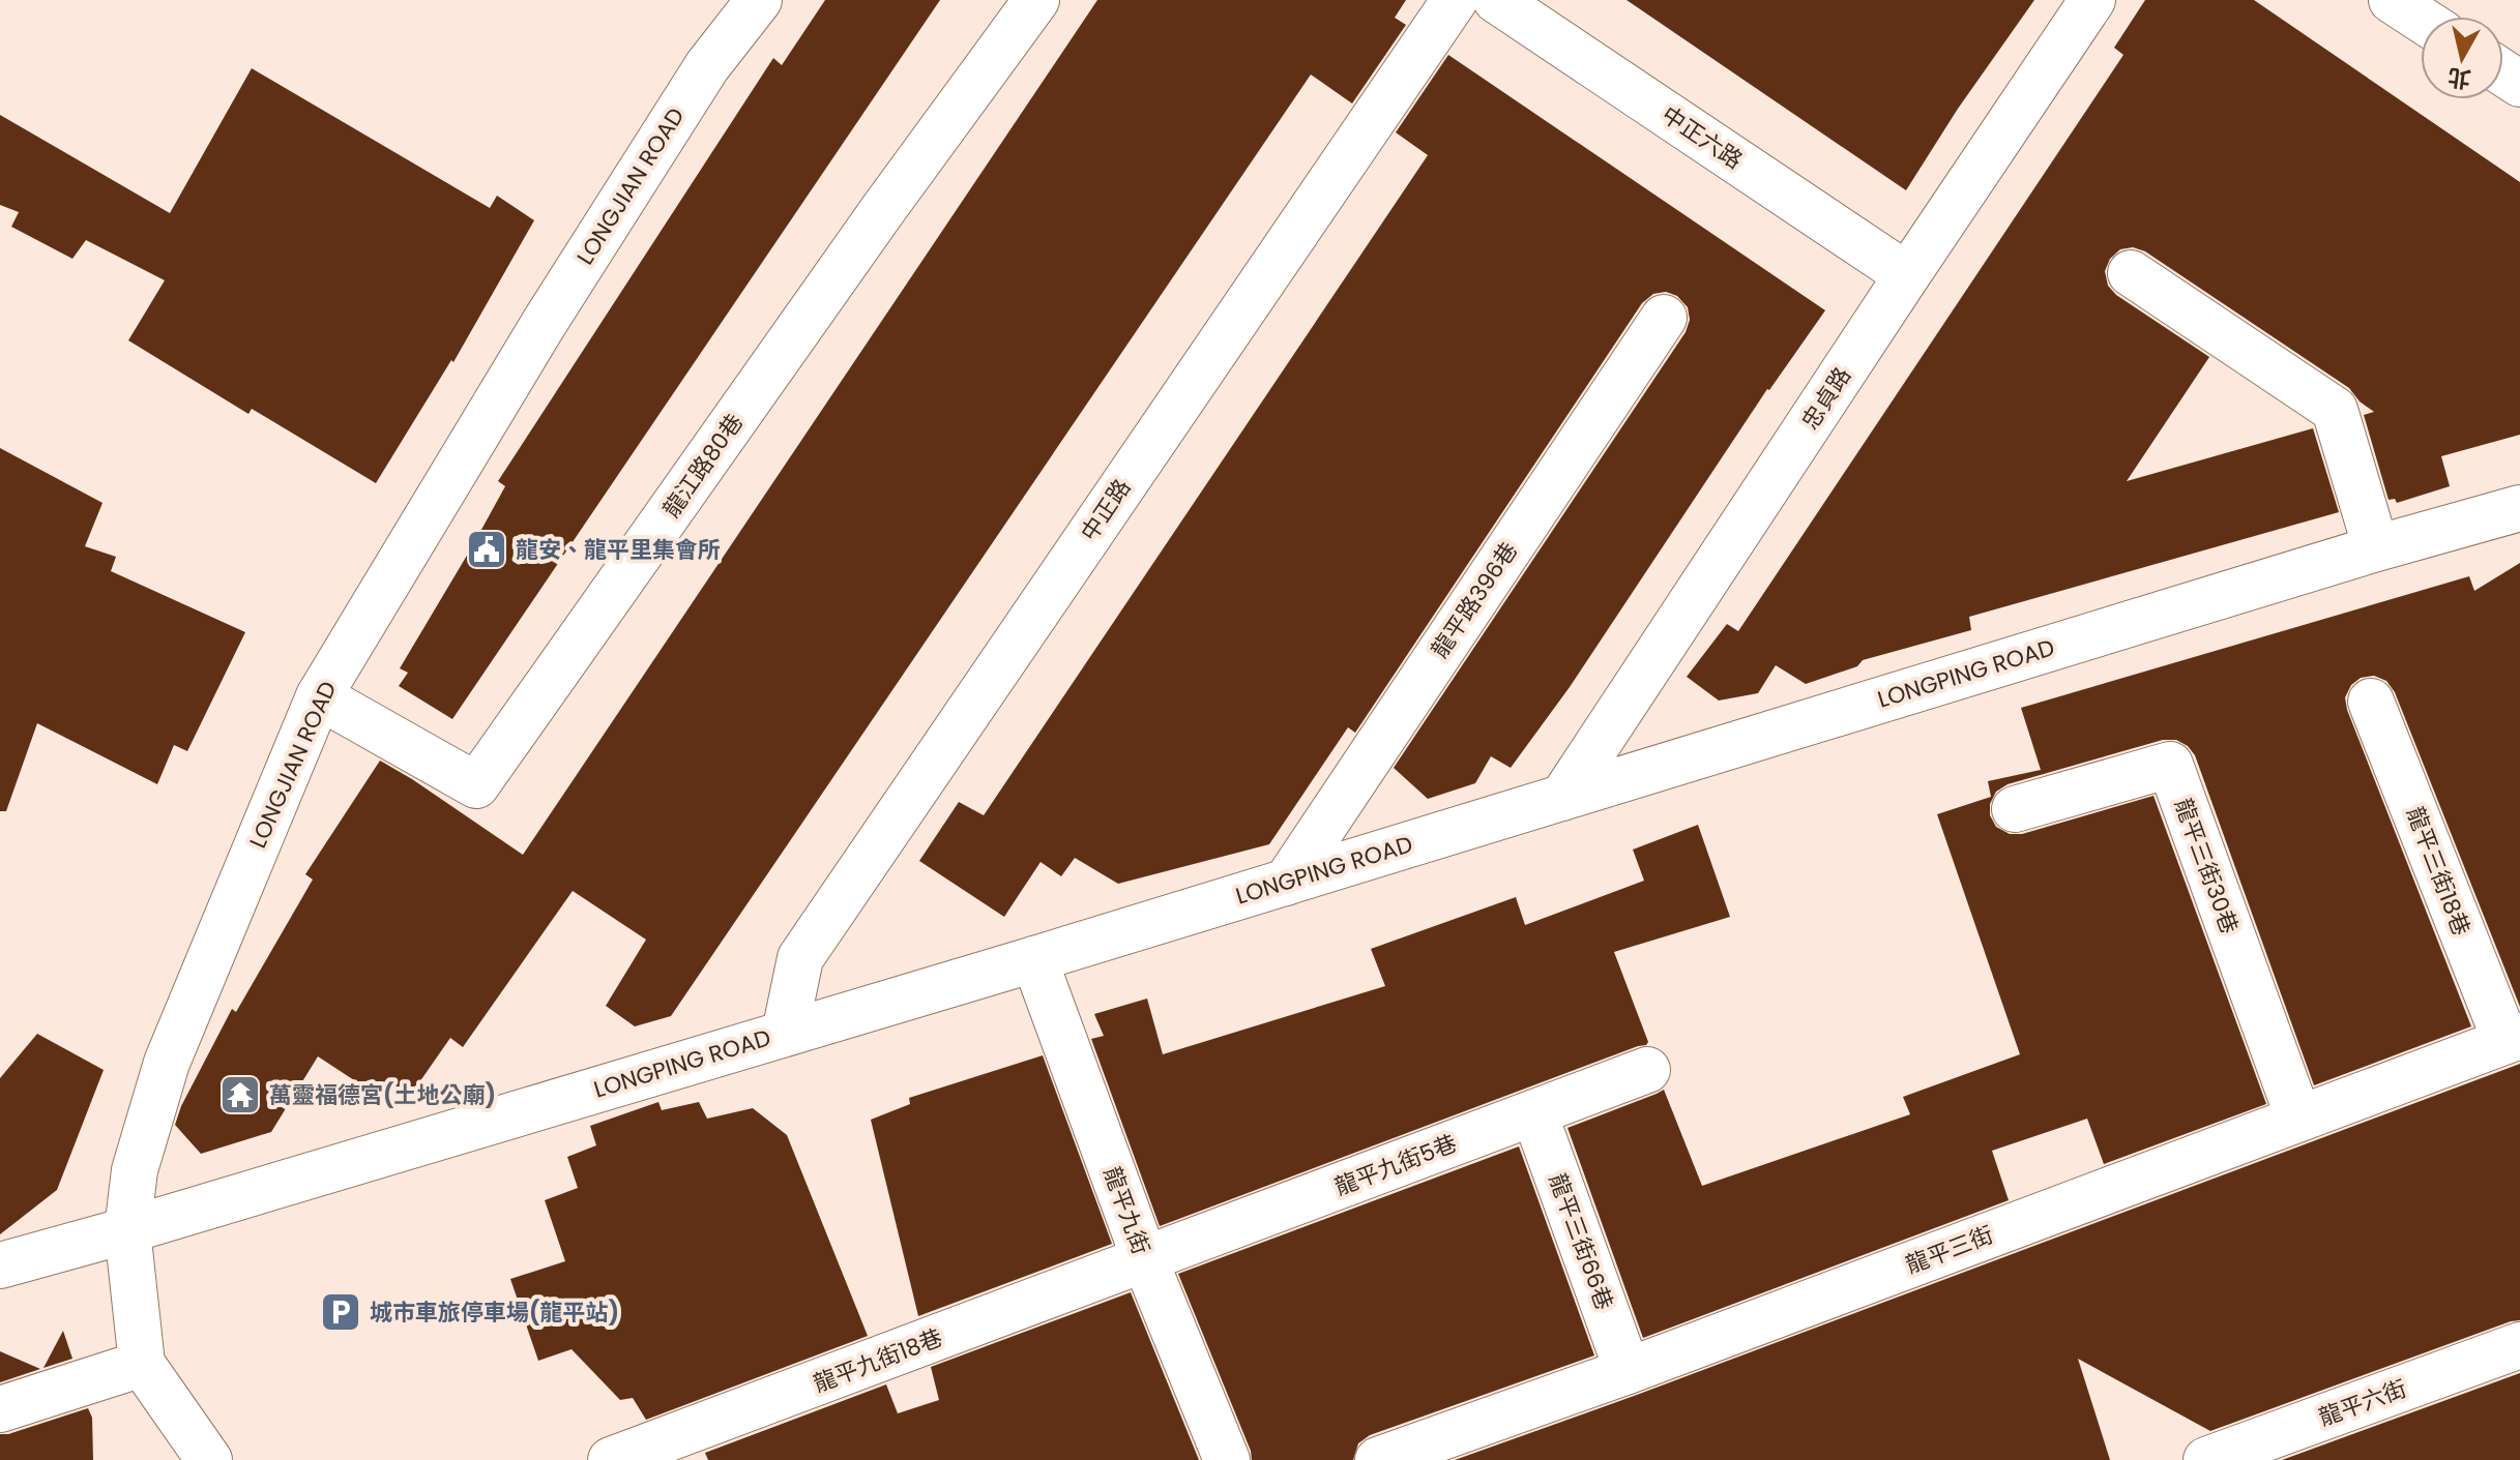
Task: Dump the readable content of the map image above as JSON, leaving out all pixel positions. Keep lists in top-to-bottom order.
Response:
{
  "streets": {
    "street": [
      "中正六路",
      "LONGJIAN ROAD",
      "忠貞路",
      "龍江路80巷",
      "中正路",
      "龍平路396巷",
      "LONGPING ROAD",
      "龍平三街30巷",
      "龍平三街18巷",
      "龍平九街5巷",
      "龍平九街",
      "龍平三街66巷",
      "龍平三街",
      "龍平九街18巷",
      "龍平六街"
    ]
  },
  "crossings": [
    ["中正六路", "忠貞路"],
    ["LONGJIAN ROAD", "龍江路80巷"],
    ["LONGJIAN ROAD", "LONGPING ROAD"],
    ["忠貞路", "LONGPING ROAD"],
    ["中正路", "LONGPING ROAD"],
    ["龍平路396巷", "LONGPING ROAD"],
    ["LONGPING ROAD", "龍平九街"],
    ["龍平三街30巷", "龍平三街"],
    ["龍平三街18巷", "龍平三街"],
    ["龍平九街5巷", "龍平九街"],
    ["龍平九街5巷", "龍平三街66巷"],
    ["龍平九街5巷", "龍平九街18巷"],
    ["龍平九街", "龍平九街18巷"],
    ["龍平三街66巷", "龍平三街"]
  ],
  "places": {
    "public building": ["龍安、龍平里集會所"],
    "temple": ["萬靈福德宮(土地公廟)"],
    "parking": ["城市車旅停車場(龍平站)"]
  },
  "north": "bottom"
}
